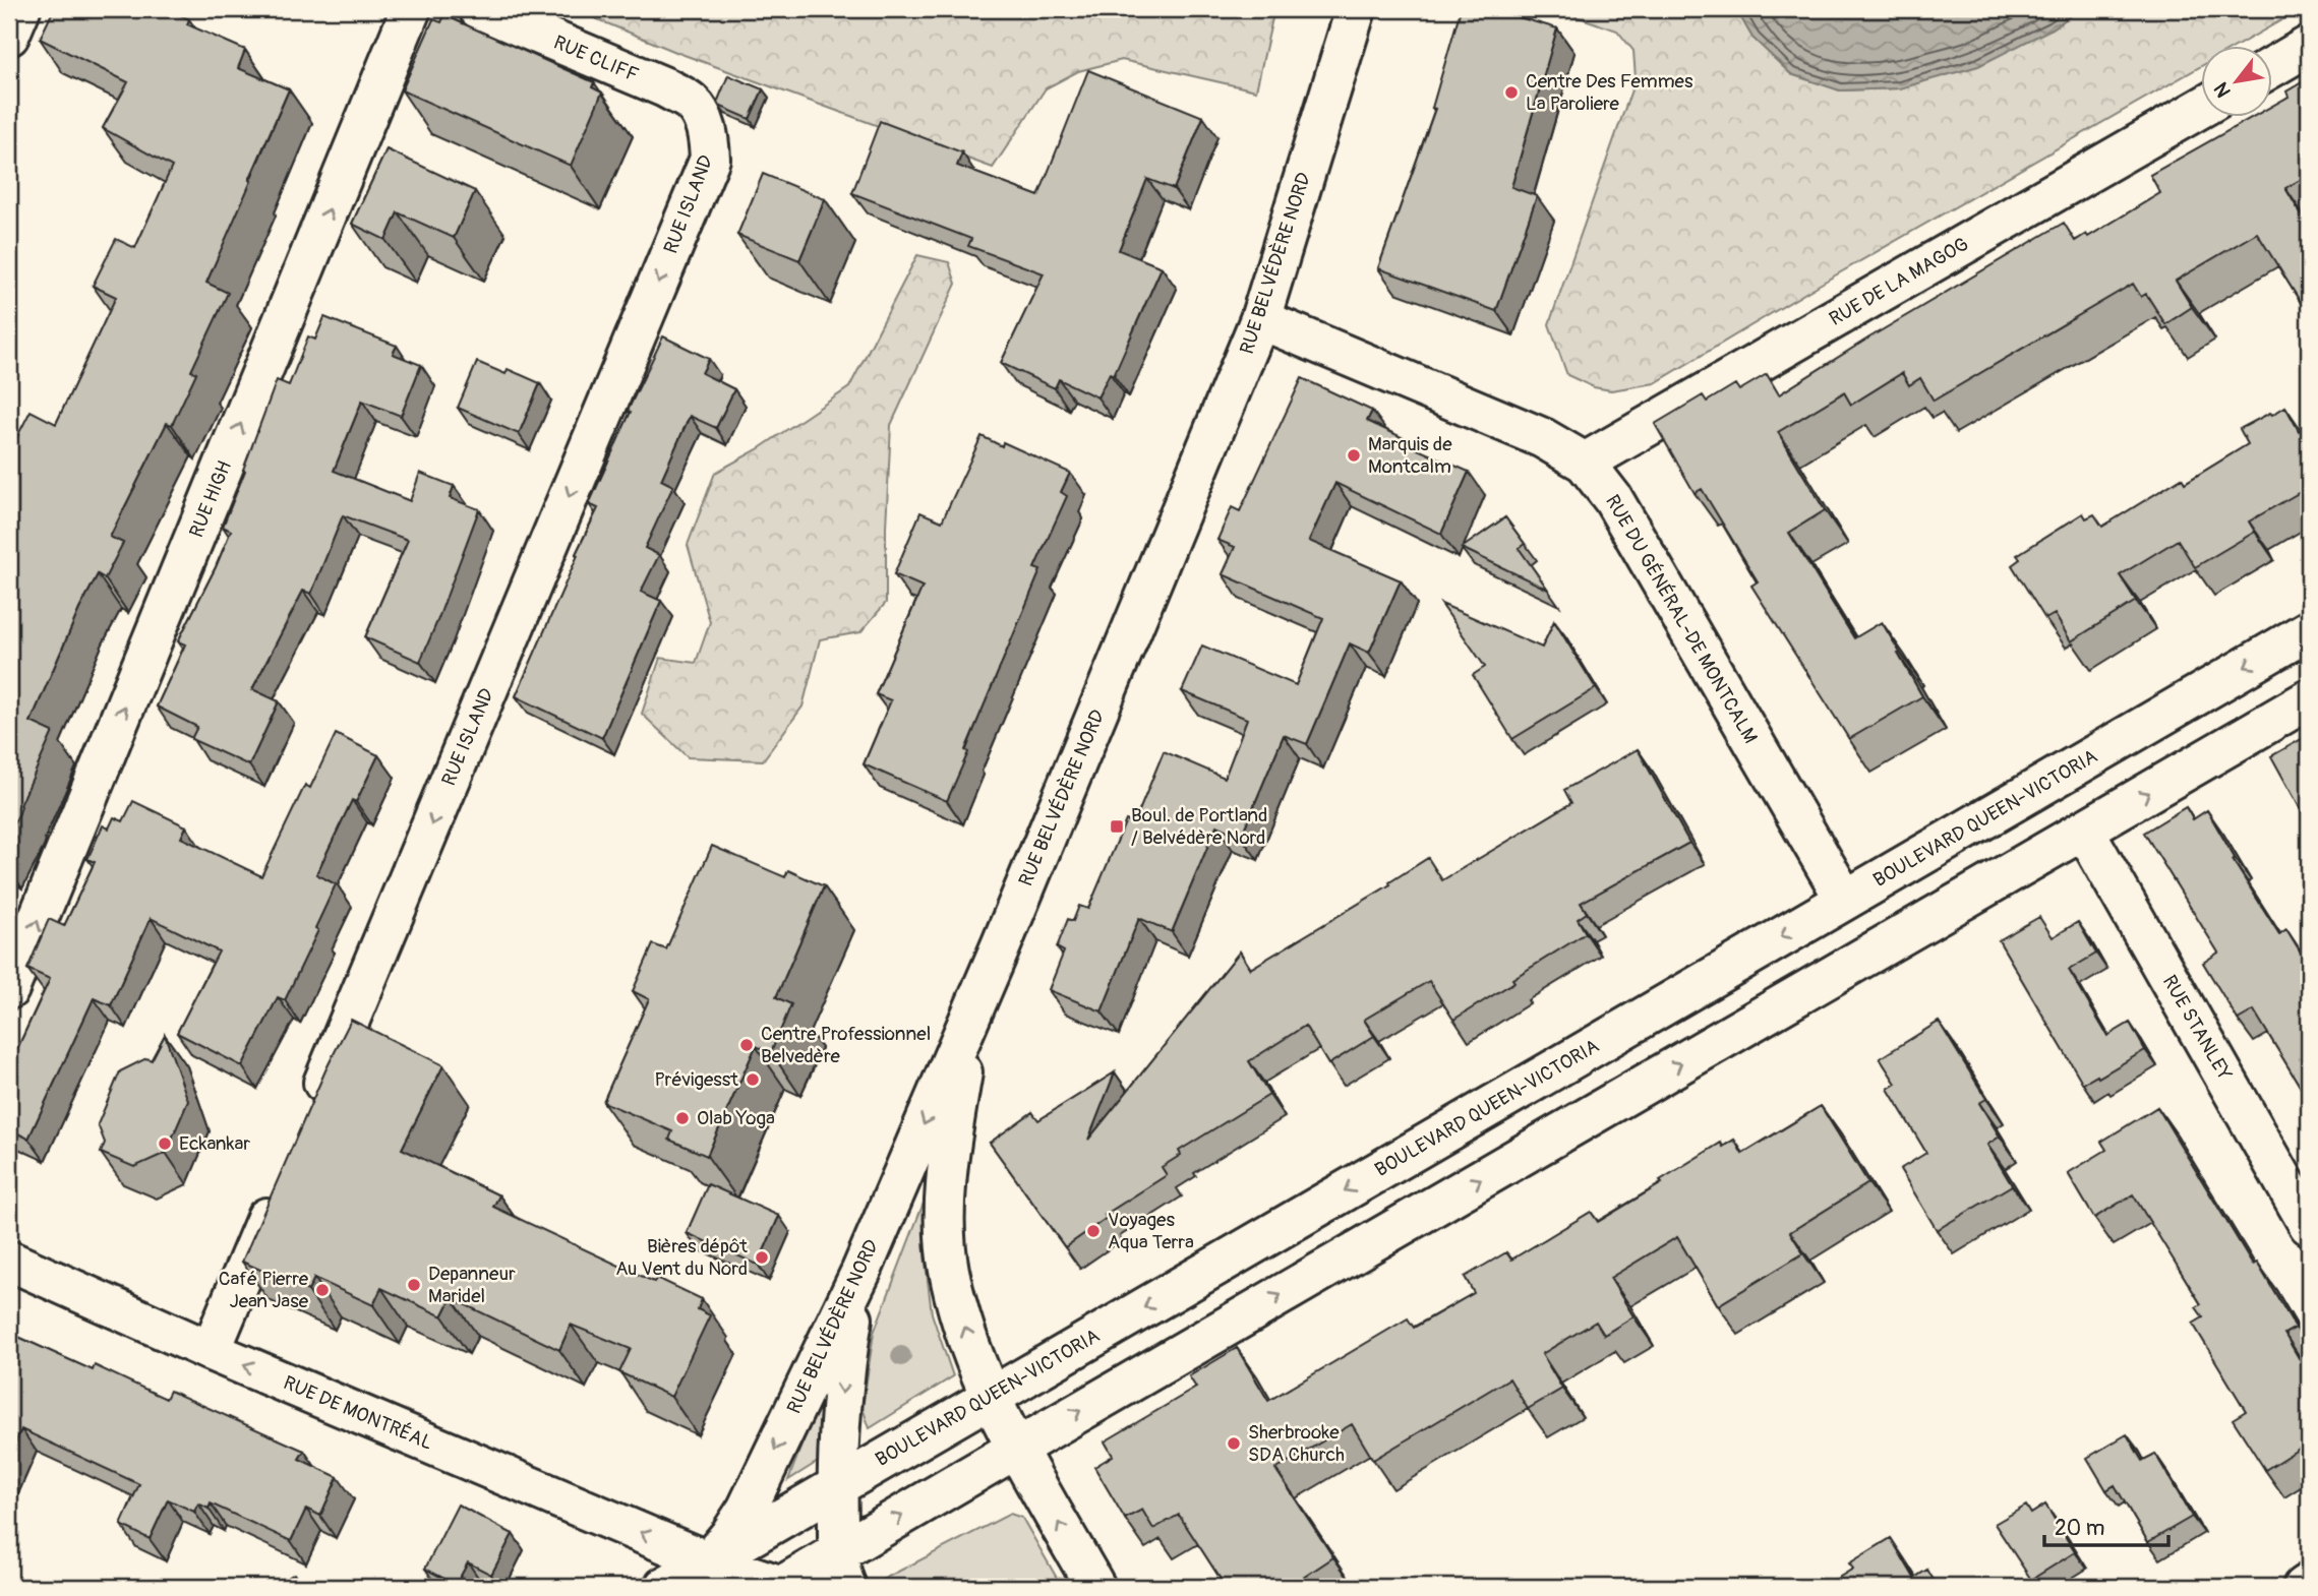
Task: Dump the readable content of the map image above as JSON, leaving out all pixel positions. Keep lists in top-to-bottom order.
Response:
{
  "streets": {
    "street": [
      "RUE CLIFF",
      "RUE ISLAND",
      "RUE BELVÉDÈRE NORD",
      "RUE DE LA MAGOG",
      "RUE HIGH",
      "RUE DU GÉNÉRAL-DE MONTCALM",
      "BOULEVARD QUEEN-VICTORIA",
      "RUE STANLEY",
      "RUE DE MONTRÉAL"
    ]
  },
  "crossings": [
    ["RUE CLIFF", "RUE ISLAND"],
    ["RUE BELVÉDÈRE NORD", "RUE DU GÉNÉRAL-DE MONTCALM"],
    ["RUE BELVÉDÈRE NORD", "BOULEVARD QUEEN-VICTORIA"],
    ["RUE BELVÉDÈRE NORD", "RUE DE MONTRÉAL"],
    ["RUE DE LA MAGOG", "RUE DU GÉNÉRAL-DE MONTCALM"],
    ["RUE DU GÉNÉRAL-DE MONTCALM", "BOULEVARD QUEEN-VICTORIA"],
    ["BOULEVARD QUEEN-VICTORIA", "RUE DE MONTRÉAL"]
  ],
  "one_way": ["RUE ISLAND", "RUE HIGH", "RUE DE MONTRÉAL"],
  "places": {
    "other": [
      "Centre Des Femmes La Paroliere",
      "Marquis de Montcalm",
      "Centre Professionnel Belvedère",
      "Prévigesst",
      "Olab Yoga",
      "Eckankar",
      "Voyages Aqua Terra",
      "Bières dépôt Au Vent du Nord",
      "Depanneur Maridel",
      "Café Pierre Jean Jase",
      "Sherbrooke SDA Church"
    ],
    "transit": ["Boul. de Portland / Belvédère Nord"]
  },
  "scale_bar": "20 m",
  "north": "bottom left"
}
